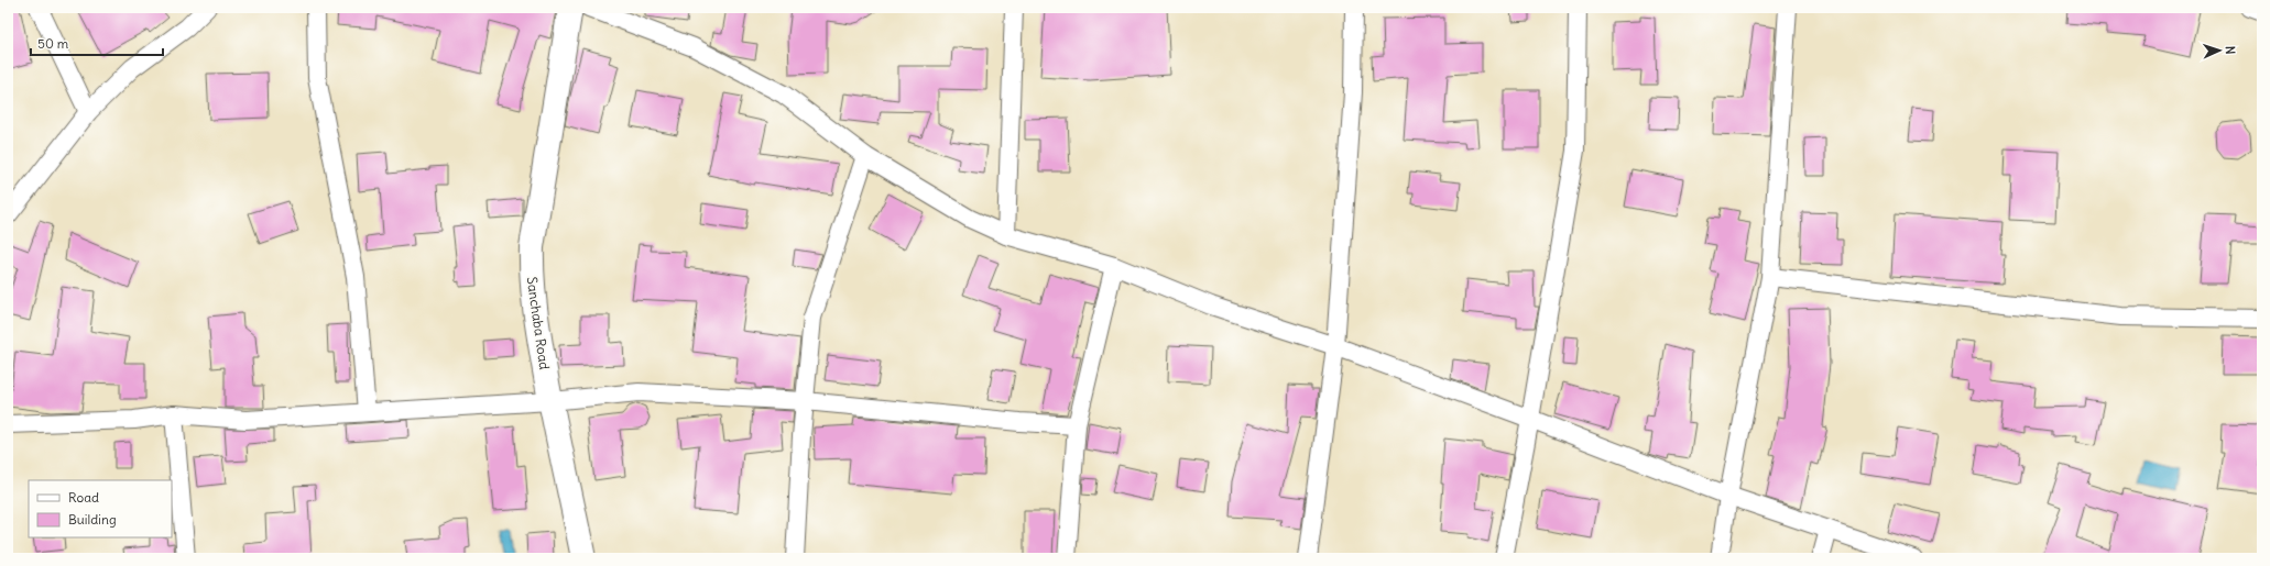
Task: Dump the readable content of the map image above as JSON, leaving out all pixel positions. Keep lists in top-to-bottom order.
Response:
{
  "streets": {
    "street": ["Sanchaba Road"]
  },
  "legend": ["Road", "Building"],
  "scale_bar": "50 m",
  "north": "right"
}
